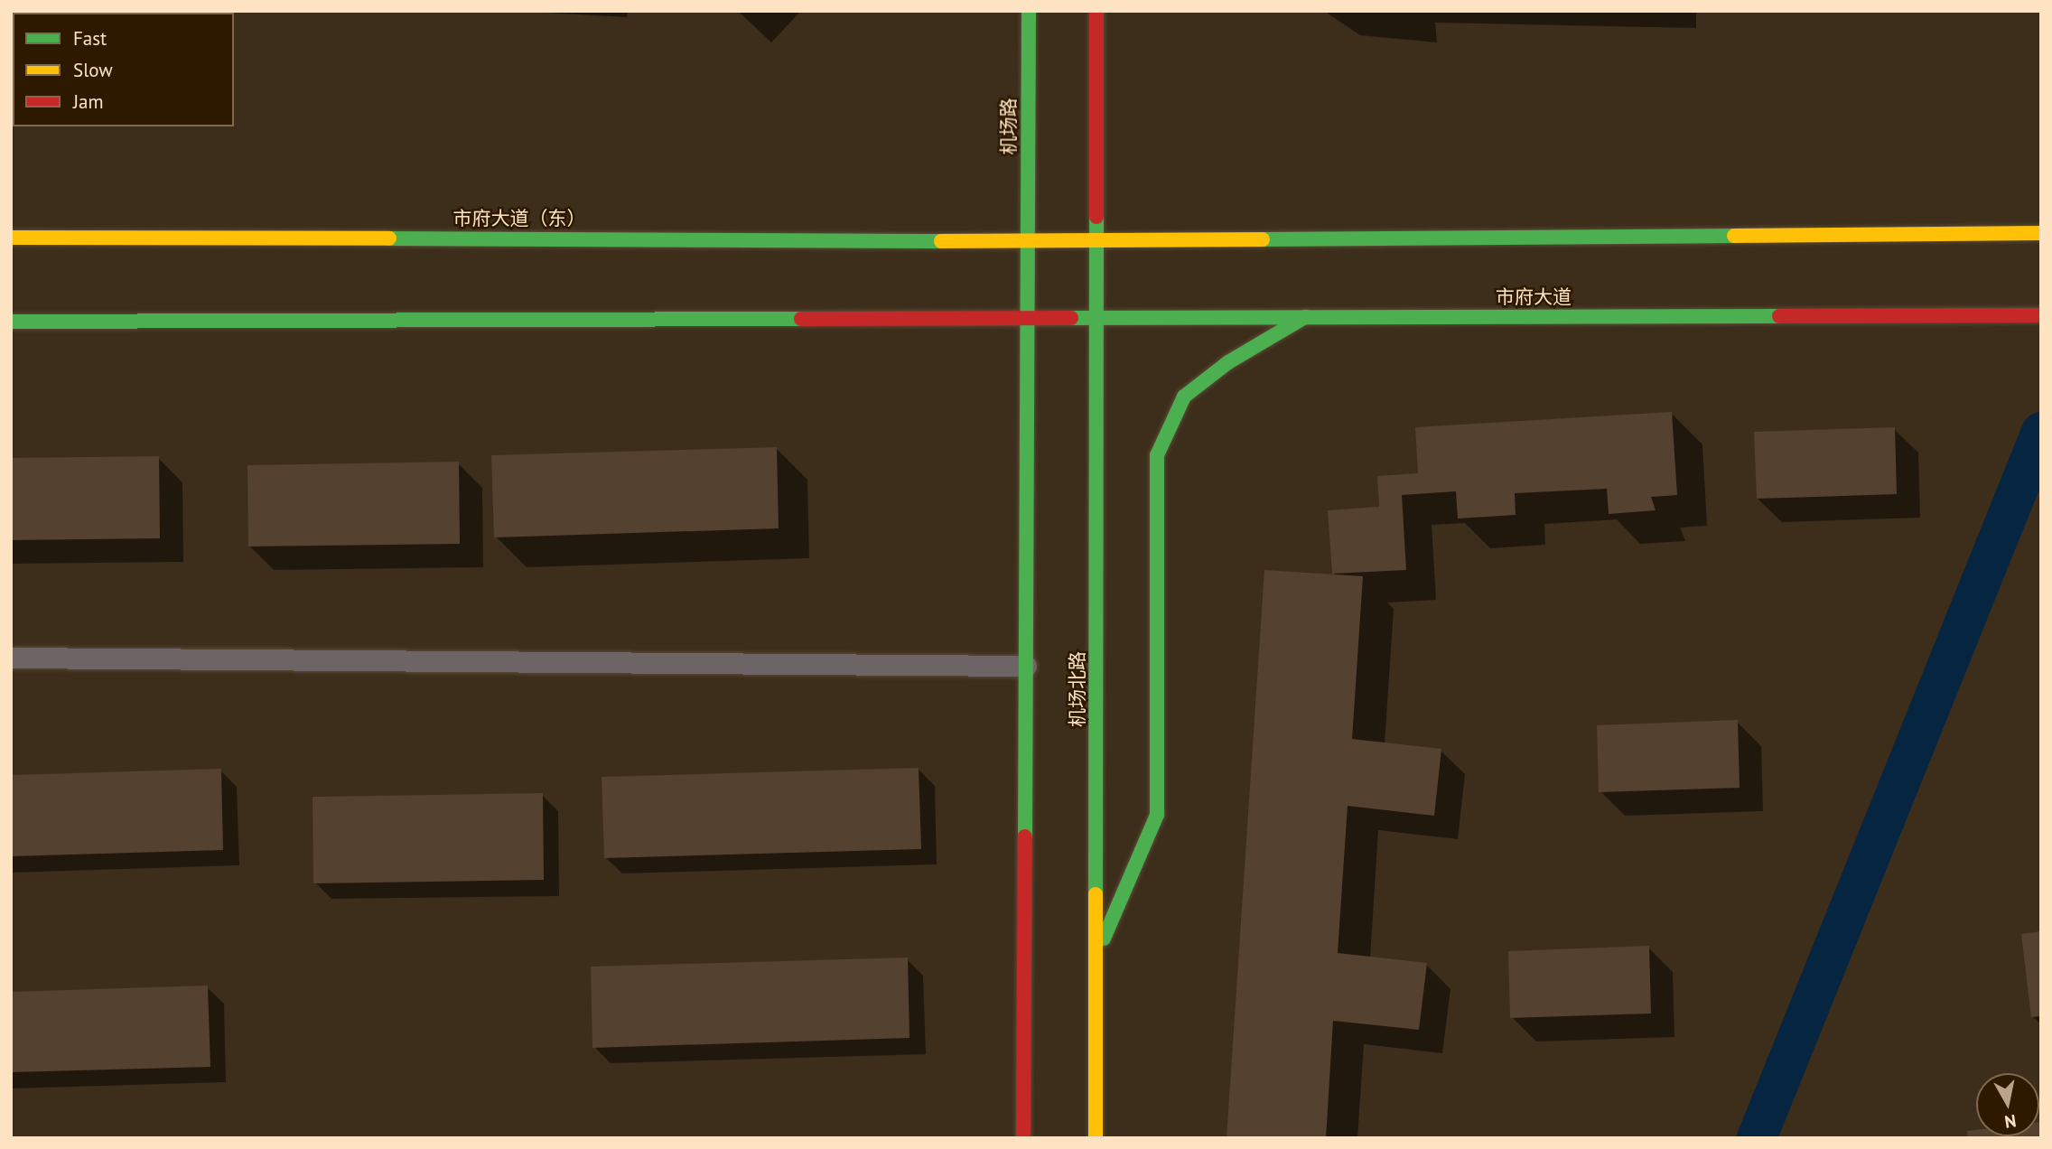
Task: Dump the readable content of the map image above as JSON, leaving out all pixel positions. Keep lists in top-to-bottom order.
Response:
{
  "streets": {
    "main road": [
      "机场路",
      "市府大道（东）",
      "市府大道",
      "机场北路"
    ]
  },
  "crossings": [
    ["机场路", "市府大道（东）"],
    ["市府大道", "机场北路"]
  ],
  "legend": ["Fast", "Slow", "Jam"],
  "north": "bottom"
}
